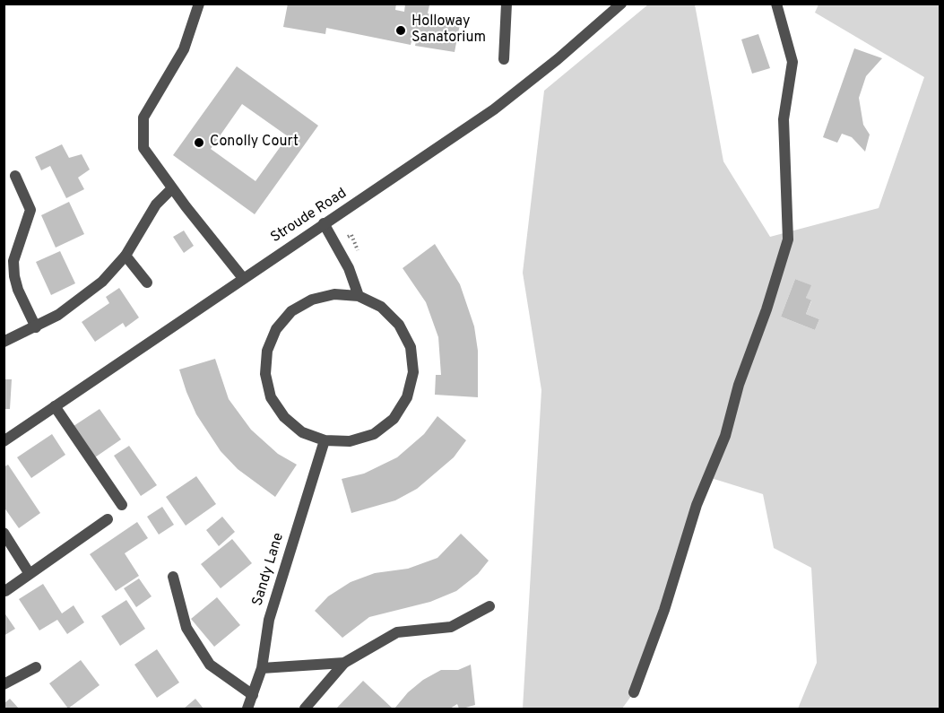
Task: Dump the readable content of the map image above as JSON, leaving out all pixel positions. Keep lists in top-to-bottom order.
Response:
{
  "streets": {
    "street": ["Stroude Road", "Sandy Lane"]
  },
  "places": ["Holloway Sanatorium", "Conolly Court"]
}
